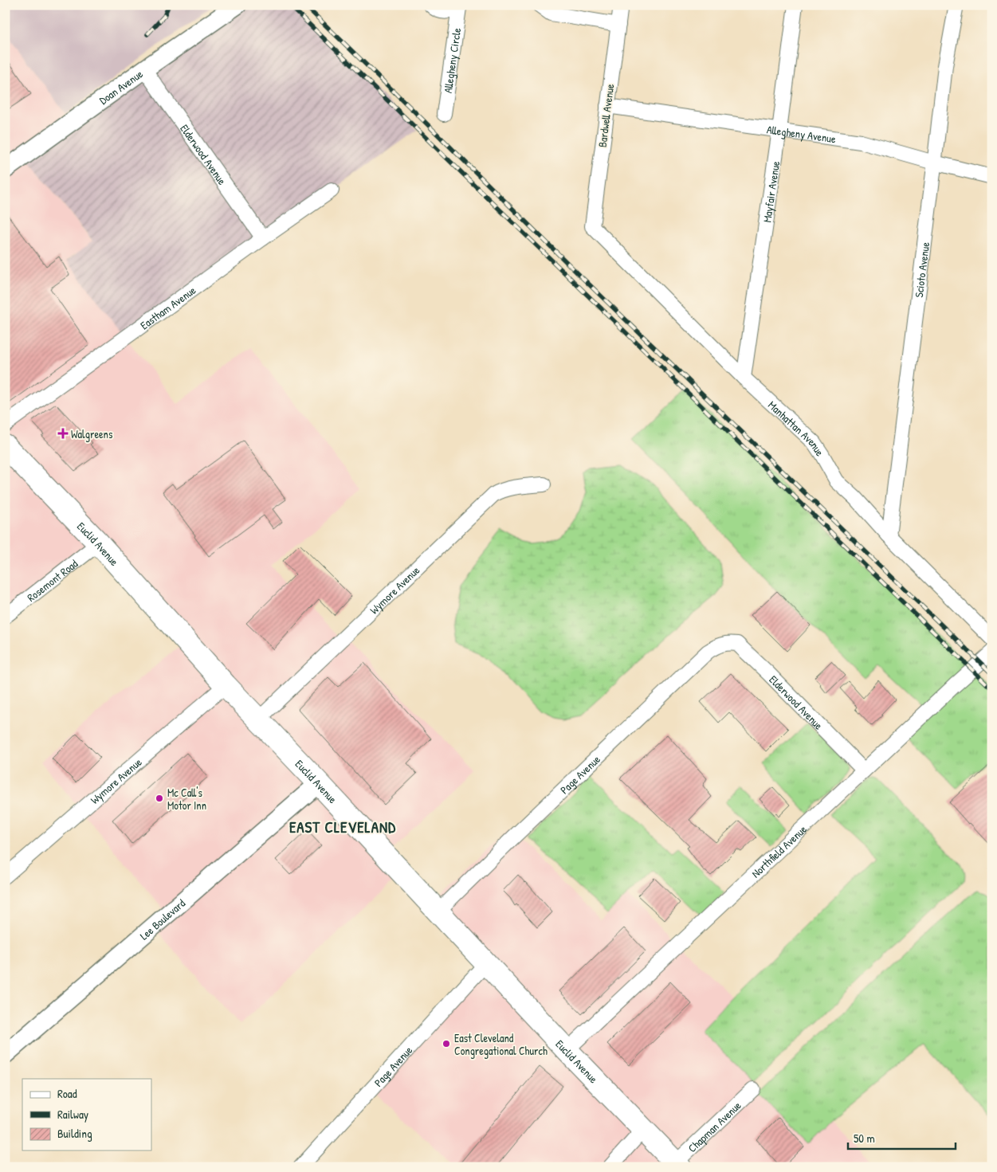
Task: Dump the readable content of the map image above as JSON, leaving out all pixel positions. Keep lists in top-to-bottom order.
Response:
{
  "streets": {
    "main road": ["Euclid Avenue"],
    "street": [
      "Allegheny Circle",
      "Doan Avenue",
      "Bardwell Avenue",
      "Allegheny Avenue",
      "Elderwood Avenue",
      "Mayfair Avenue",
      "Scioto Avenue",
      "Eastham Avenue",
      "Manhattan Avenue",
      "Rosemont Road",
      "Wymore Avenue",
      "Page Avenue",
      "Northfield Avenue",
      "Lee Boulevard",
      "Chapman Avenue"
    ]
  },
  "crossings": [
    ["Doan Avenue", "Elderwood Avenue"],
    ["Bardwell Avenue", "Allegheny Avenue"],
    ["Bardwell Avenue", "Manhattan Avenue"],
    ["Allegheny Avenue", "Mayfair Avenue"],
    ["Allegheny Avenue", "Scioto Avenue"],
    ["Elderwood Avenue", "Eastham Avenue"],
    ["Elderwood Avenue", "Page Avenue"],
    ["Elderwood Avenue", "Northfield Avenue"],
    ["Mayfair Avenue", "Manhattan Avenue"],
    ["Scioto Avenue", "Manhattan Avenue"],
    ["Euclid Avenue", "Rosemont Road"],
    ["Euclid Avenue", "Wymore Avenue"],
    ["Euclid Avenue", "Page Avenue"],
    ["Euclid Avenue", "Northfield Avenue"],
    ["Euclid Avenue", "Lee Boulevard"],
    ["Euclid Avenue", "Chapman Avenue"]
  ],
  "districts": ["EAST CLEVELAND"],
  "places": {
    "health": ["Walgreens"],
    "other": ["Mc Call's Motor Inn", "East Cleveland Congregational Church"]
  },
  "legend": ["Road", "Railway", "Building"],
  "scale_bar": "50 m"
}
